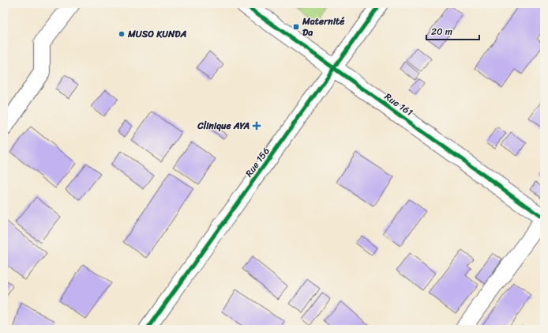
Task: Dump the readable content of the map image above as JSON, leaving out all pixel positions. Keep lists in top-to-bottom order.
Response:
{
  "streets": {
    "street": ["Rue 161", "Rue 156"]
  },
  "crossings": [
    ["Rue 161", "Rue 156"]
  ],
  "places": {
    "transit": ["Maternité Da"],
    "other": ["MUSO KUNDA"],
    "health": ["Clinique AYA"]
  },
  "scale_bar": "20 m"
}
